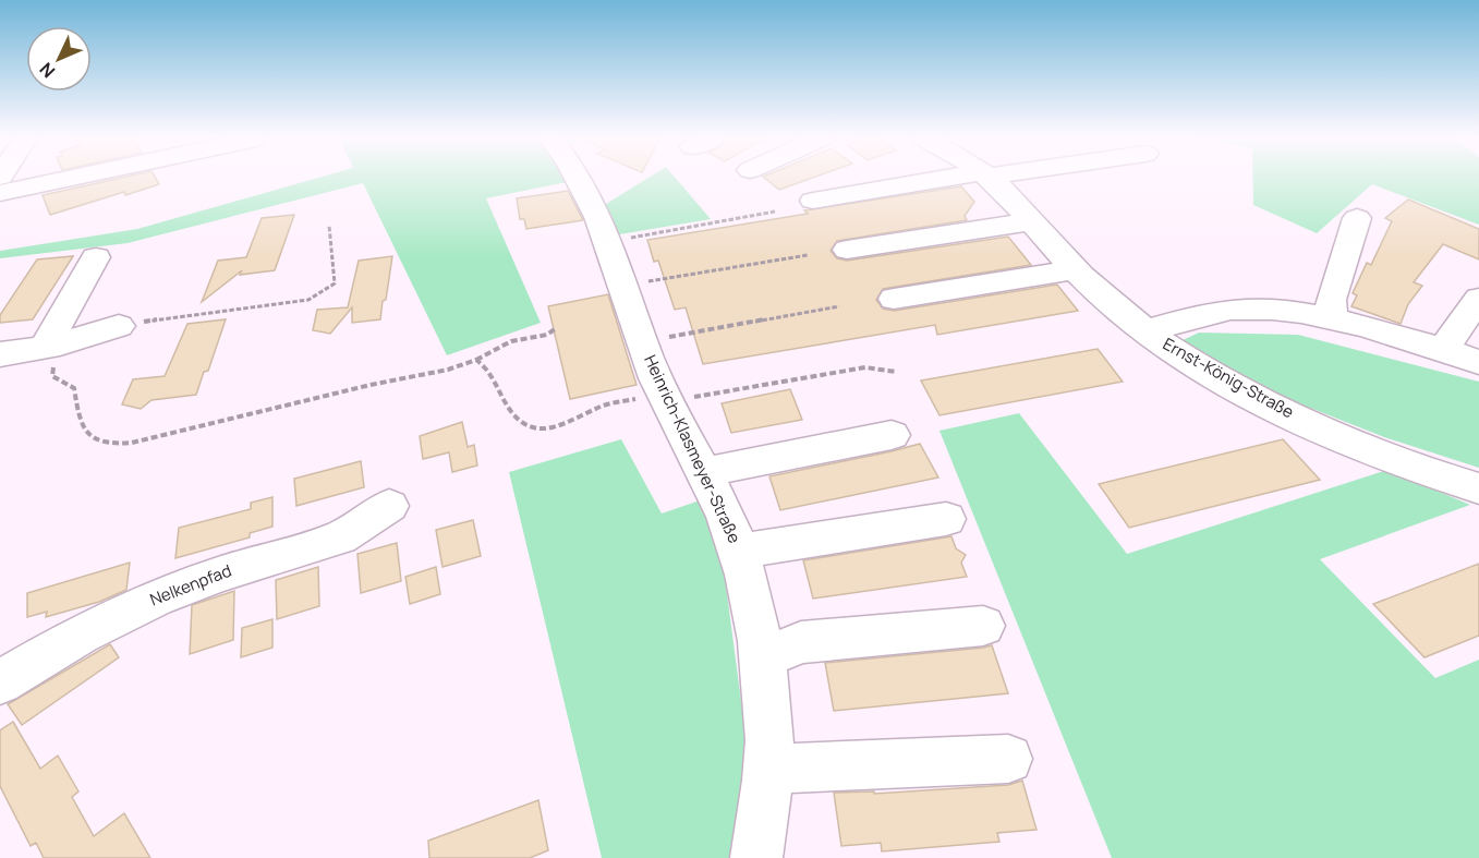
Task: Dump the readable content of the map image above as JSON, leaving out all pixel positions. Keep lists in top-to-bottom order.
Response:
{
  "streets": {
    "street": ["Ernst-König-Straße", "Heinrich-Klasmeyer-Straße", "Nelkenpfad"]
  },
  "north": "bottom left"
}
